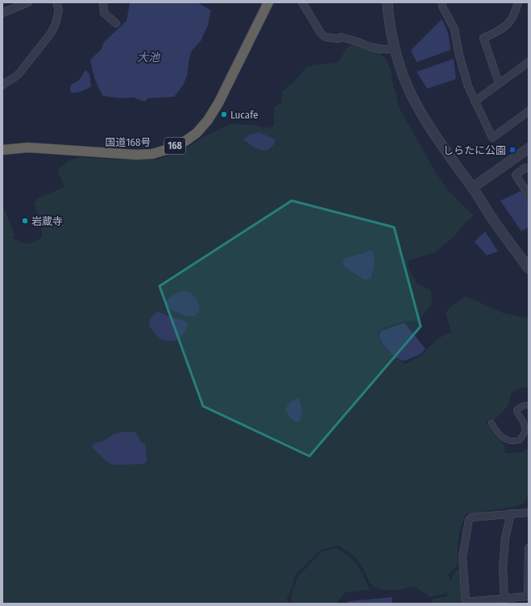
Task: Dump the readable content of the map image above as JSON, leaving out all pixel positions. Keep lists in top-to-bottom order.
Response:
{
  "streets": {
    "highway": ["国道168号", "168"]
  },
  "water": ["大池"],
  "places": {
    "other": ["Lucafe", "岩蔵寺"],
    "transit": ["しらたに公園"]
  }
}
